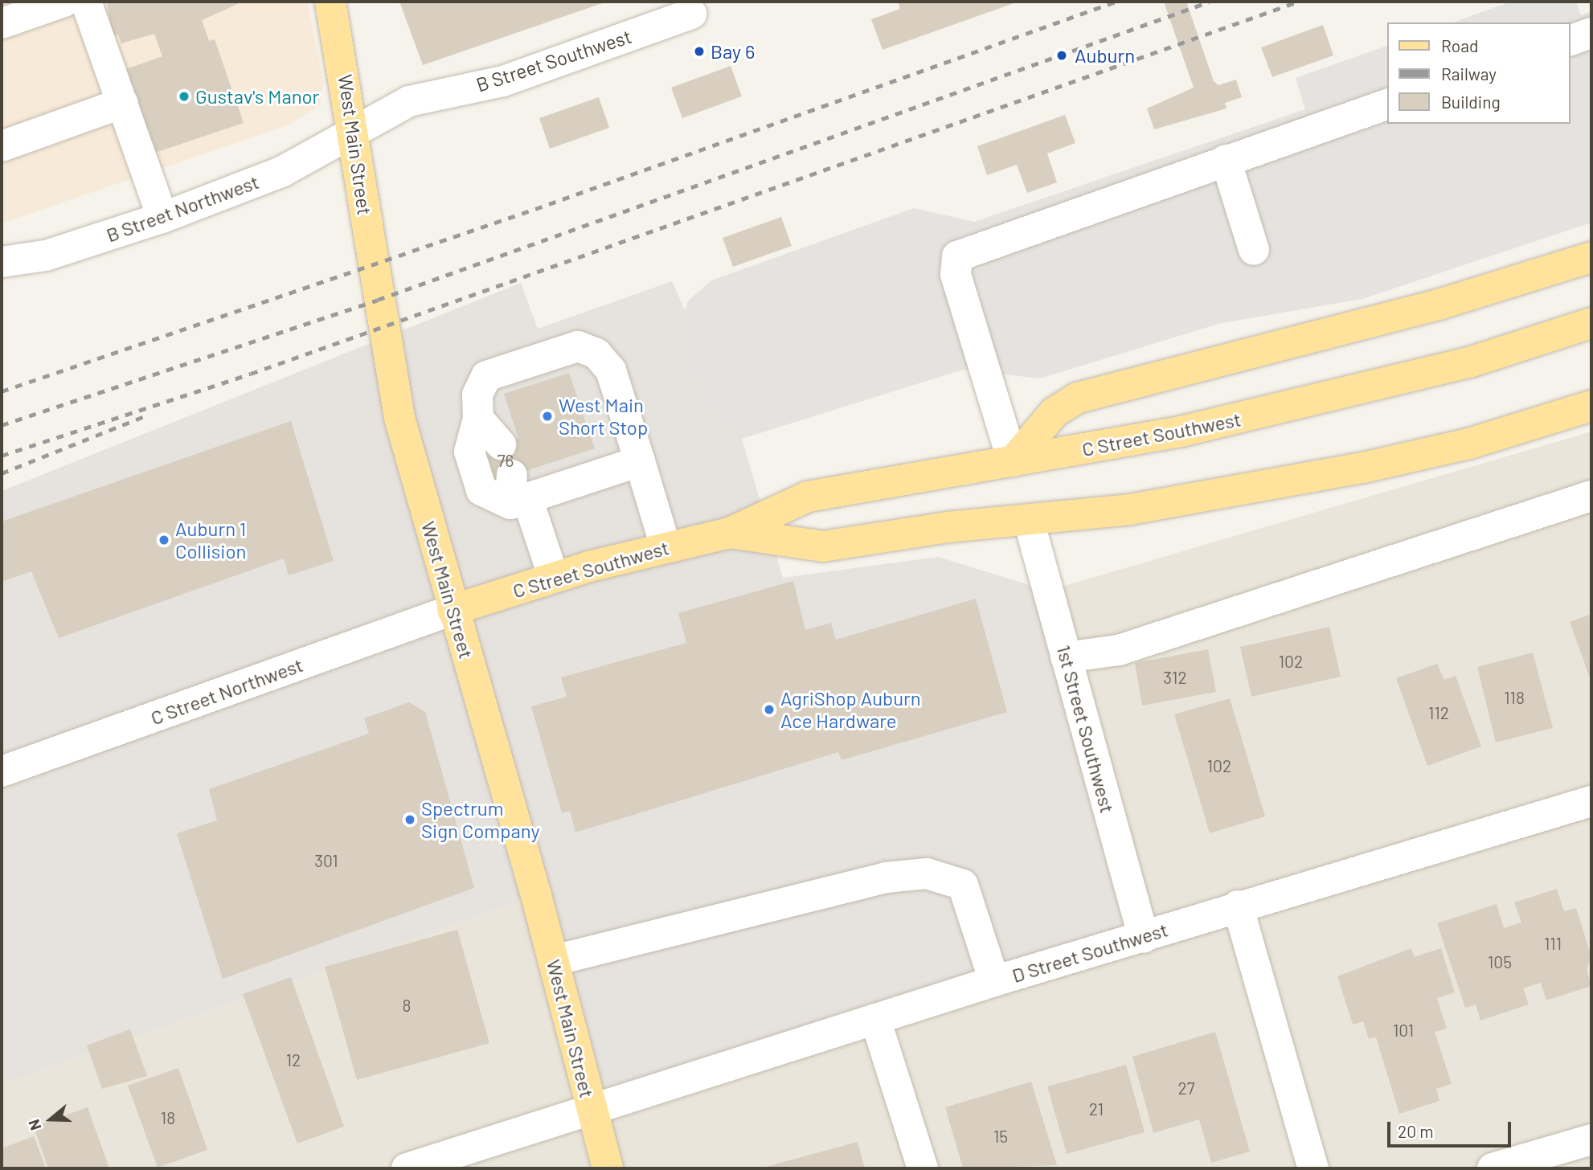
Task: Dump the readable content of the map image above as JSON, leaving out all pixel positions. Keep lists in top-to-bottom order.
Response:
{
  "streets": {
    "main road": ["West Main Street", "C Street Southwest"],
    "street": [
      "B Street Southwest",
      "B Street Northwest",
      "C Street Northwest",
      "1st Street Southwest",
      "D Street Southwest"
    ]
  },
  "crossings": [
    ["B Street Southwest", "West Main Street"],
    ["B Street Southwest", "B Street Northwest"],
    ["West Main Street", "B Street Northwest"],
    ["West Main Street", "C Street Southwest"],
    ["West Main Street", "C Street Northwest"],
    ["West Main Street", "D Street Southwest"],
    ["C Street Southwest", "C Street Northwest"],
    ["C Street Southwest", "1st Street Southwest"],
    ["1st Street Southwest", "D Street Southwest"]
  ],
  "places": [
    "Bay 6",
    "Auburn",
    "Gustav's Manor",
    "West Main Short Stop",
    "Auburn 1 Collision",
    "AgriShop Auburn Ace Hardware",
    "Spectrum Sign Company"
  ],
  "house_numbers": [
    "76",
    "102",
    "312",
    "118",
    "112",
    "102",
    "301",
    "111",
    "105",
    "8",
    "101",
    "12",
    "27",
    "21",
    "18",
    "15"
  ],
  "legend": ["Road", "Railway", "Building"],
  "scale_bar": "20 m",
  "north": "left"
}
